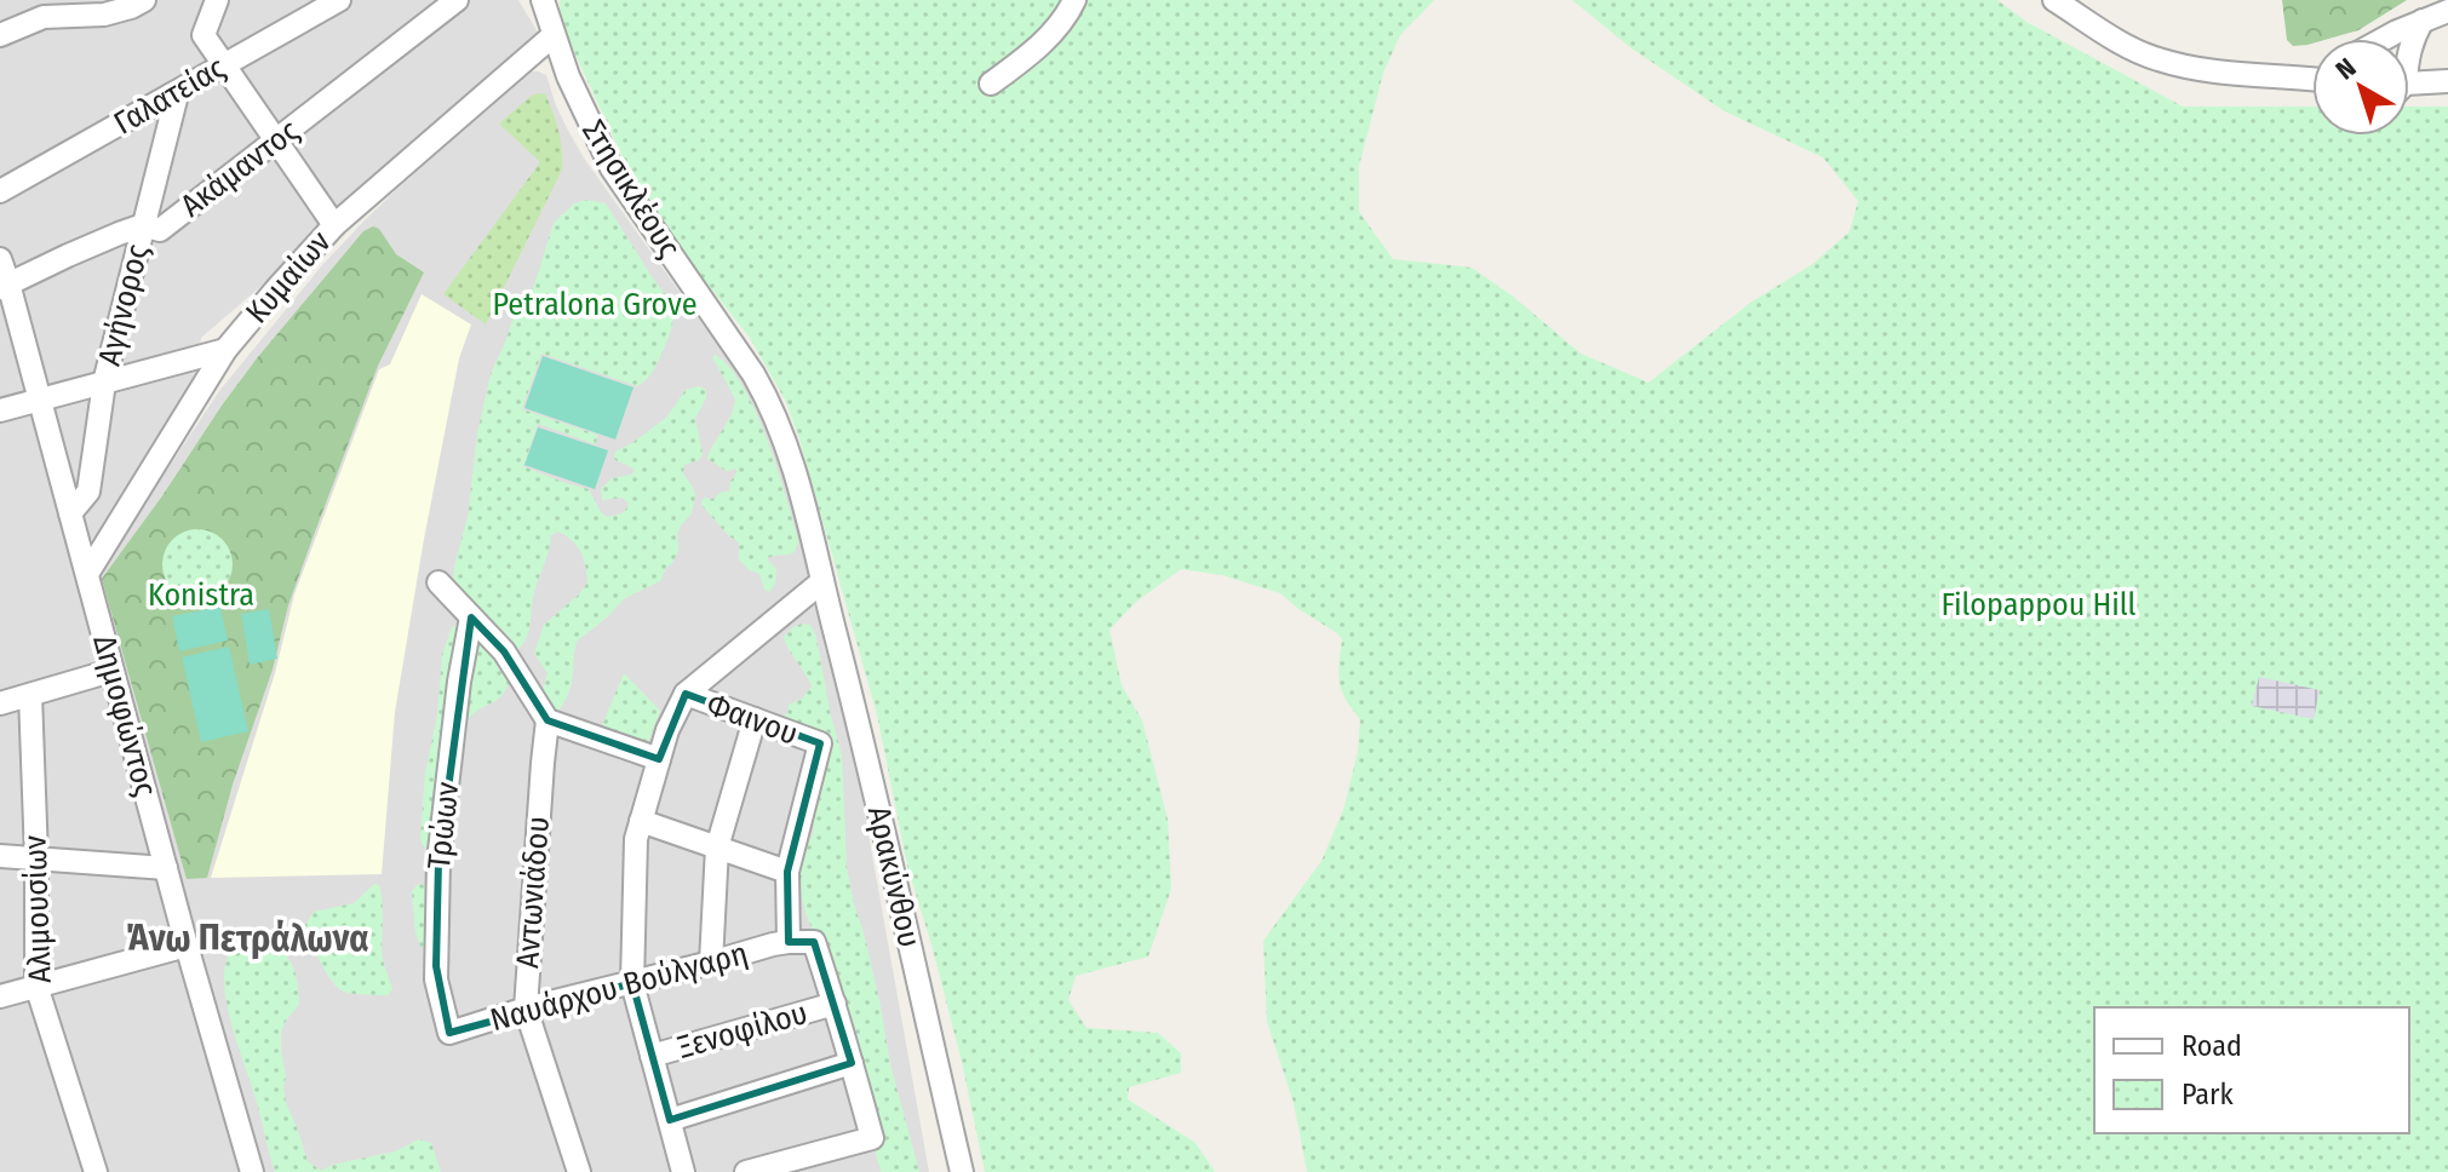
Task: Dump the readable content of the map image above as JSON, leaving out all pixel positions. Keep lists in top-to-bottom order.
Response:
{
  "streets": {
    "street": [
      "Γαλατείας",
      "Ακάμαντος",
      "Στησικλέους",
      "Κυμαίων",
      "Αγήνορος",
      "Δημοφώντος",
      "Φαινου",
      "Τρώων",
      "Αρακύνθου",
      "Αντωνιάδου",
      "Αλιμουσίων",
      "Ναυάρχου Βούλγαρη",
      "Ξενοφίλου"
    ]
  },
  "crossings": [
    ["Γαλατείας", "Αγήνορος"],
    ["Ακάμαντος", "Αγήνορος"],
    ["Ακάμαντος", "Δημοφώντος"],
    ["Στησικλέους", "Κυμαίων"],
    ["Στησικλέους", "Αρακύνθου"],
    ["Κυμαίων", "Δημοφώντος"],
    ["Αγήνορος", "Δημοφώντος"],
    ["Τρώων", "Ναυάρχου Βούλγαρη"],
    ["Αντωνιάδου", "Ναυάρχου Βούλγαρη"]
  ],
  "districts": ["Άνω Πετράλωνα"],
  "parks": ["Petralona Grove", "Konistra", "Filopappou Hill"],
  "legend": ["Road", "Park"],
  "north": "top left"
}
